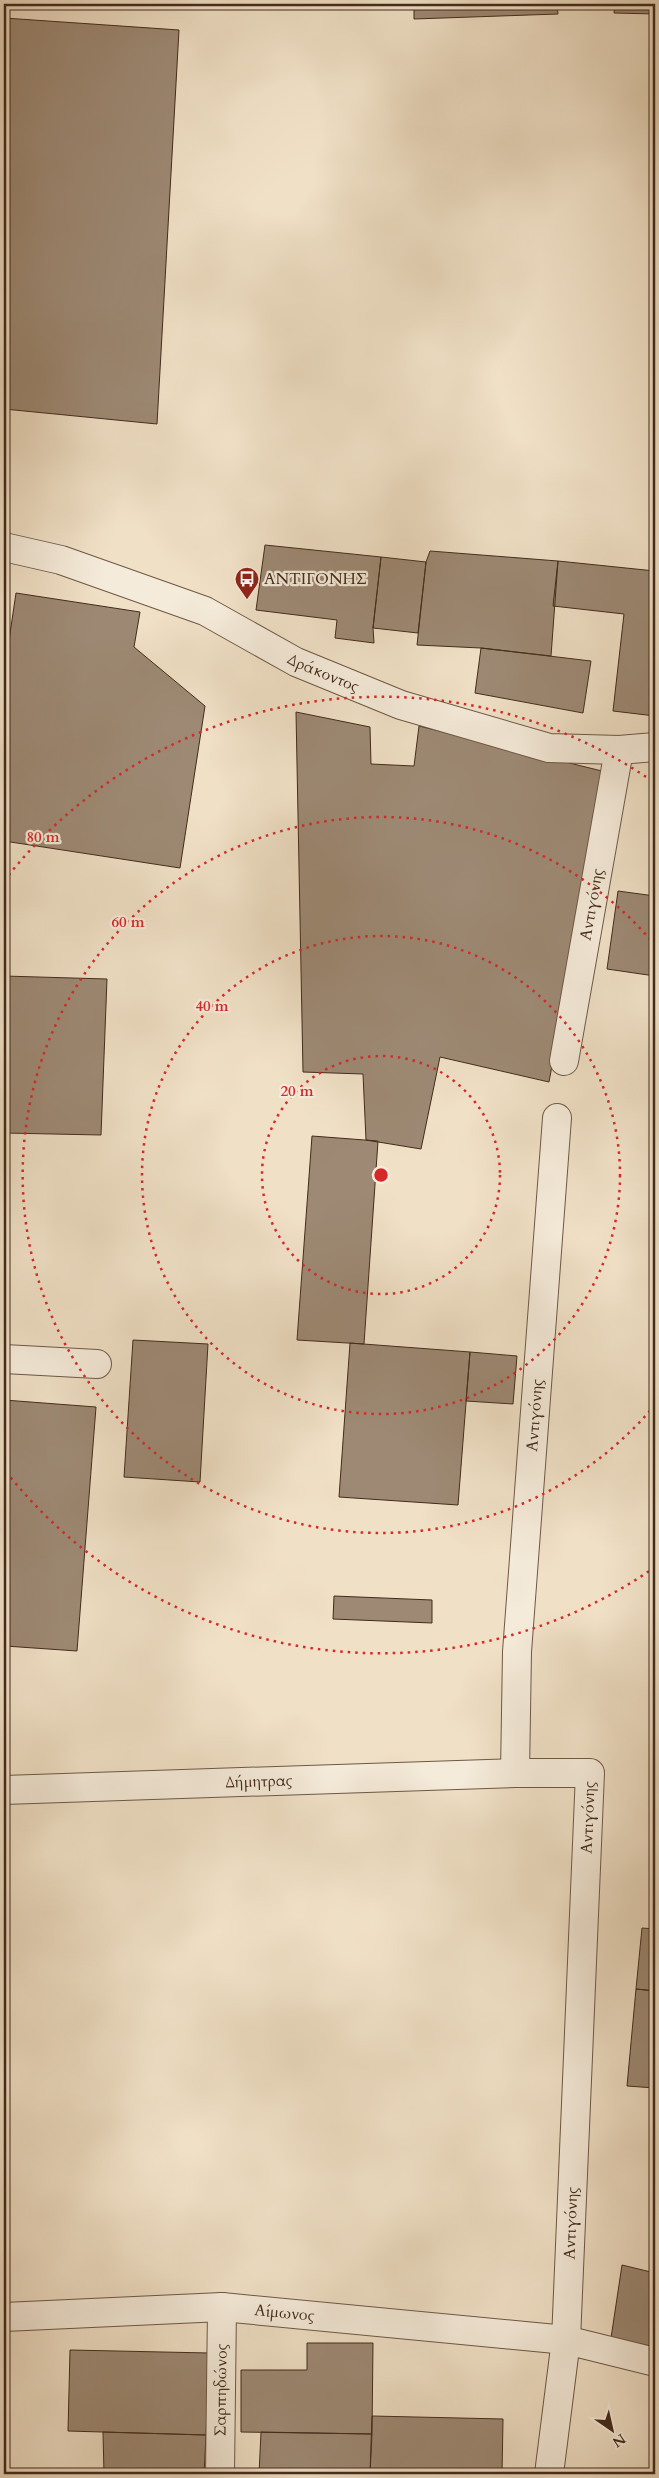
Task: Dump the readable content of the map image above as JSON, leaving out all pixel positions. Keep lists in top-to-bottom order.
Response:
{
  "streets": {
    "street": [
      "Δράκοντος",
      "Αντιγόνης",
      "Δήμητρας",
      "Αίμωνος",
      "Σαρπηδώνος"
    ]
  },
  "crossings": [
    ["Δράκοντος", "Αντιγόνης"],
    ["Αντιγόνης", "Δήμητρας"],
    ["Αντιγόνης", "Αίμωνος"],
    ["Αίμωνος", "Σαρπηδώνος"]
  ],
  "places": {
    "bus stop": ["ΑΝΤΙΓΟΝΗΣ"]
  },
  "north": "bottom right",
  "rings": [
    "80 m",
    "60 m",
    "40 m",
    "20 m"
  ]
}
